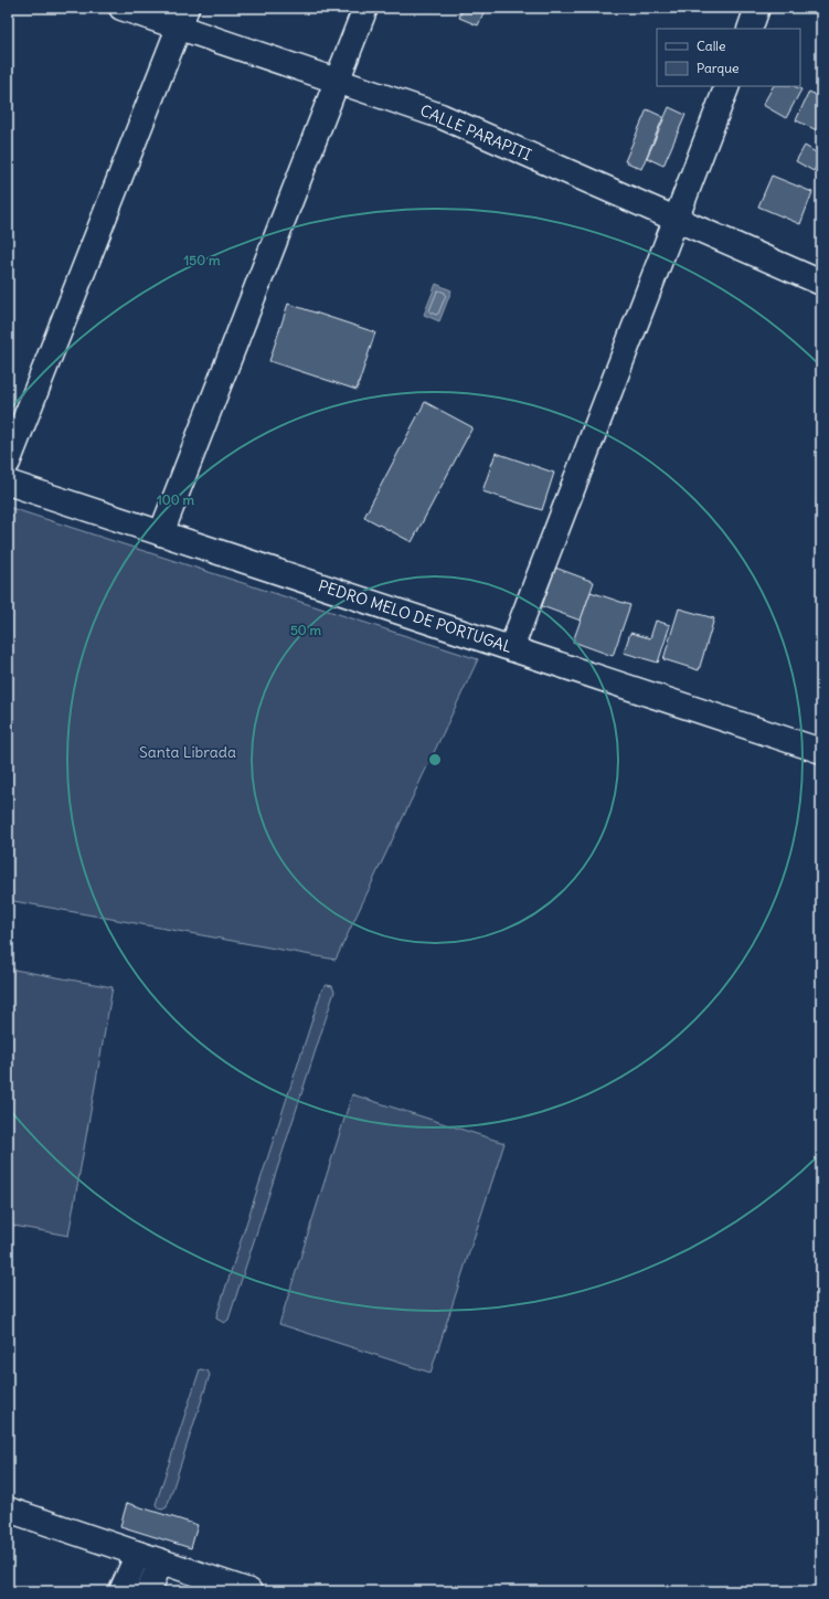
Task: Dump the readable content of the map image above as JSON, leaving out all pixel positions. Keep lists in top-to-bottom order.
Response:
{
  "streets": {
    "street": ["CALLE PARAPITI", "PEDRO MELO DE PORTUGAL"]
  },
  "parks": ["Santa Librada"],
  "legend": ["Calle", "Parque"],
  "rings": ["150 m", "100 m", "50 m"]
}
